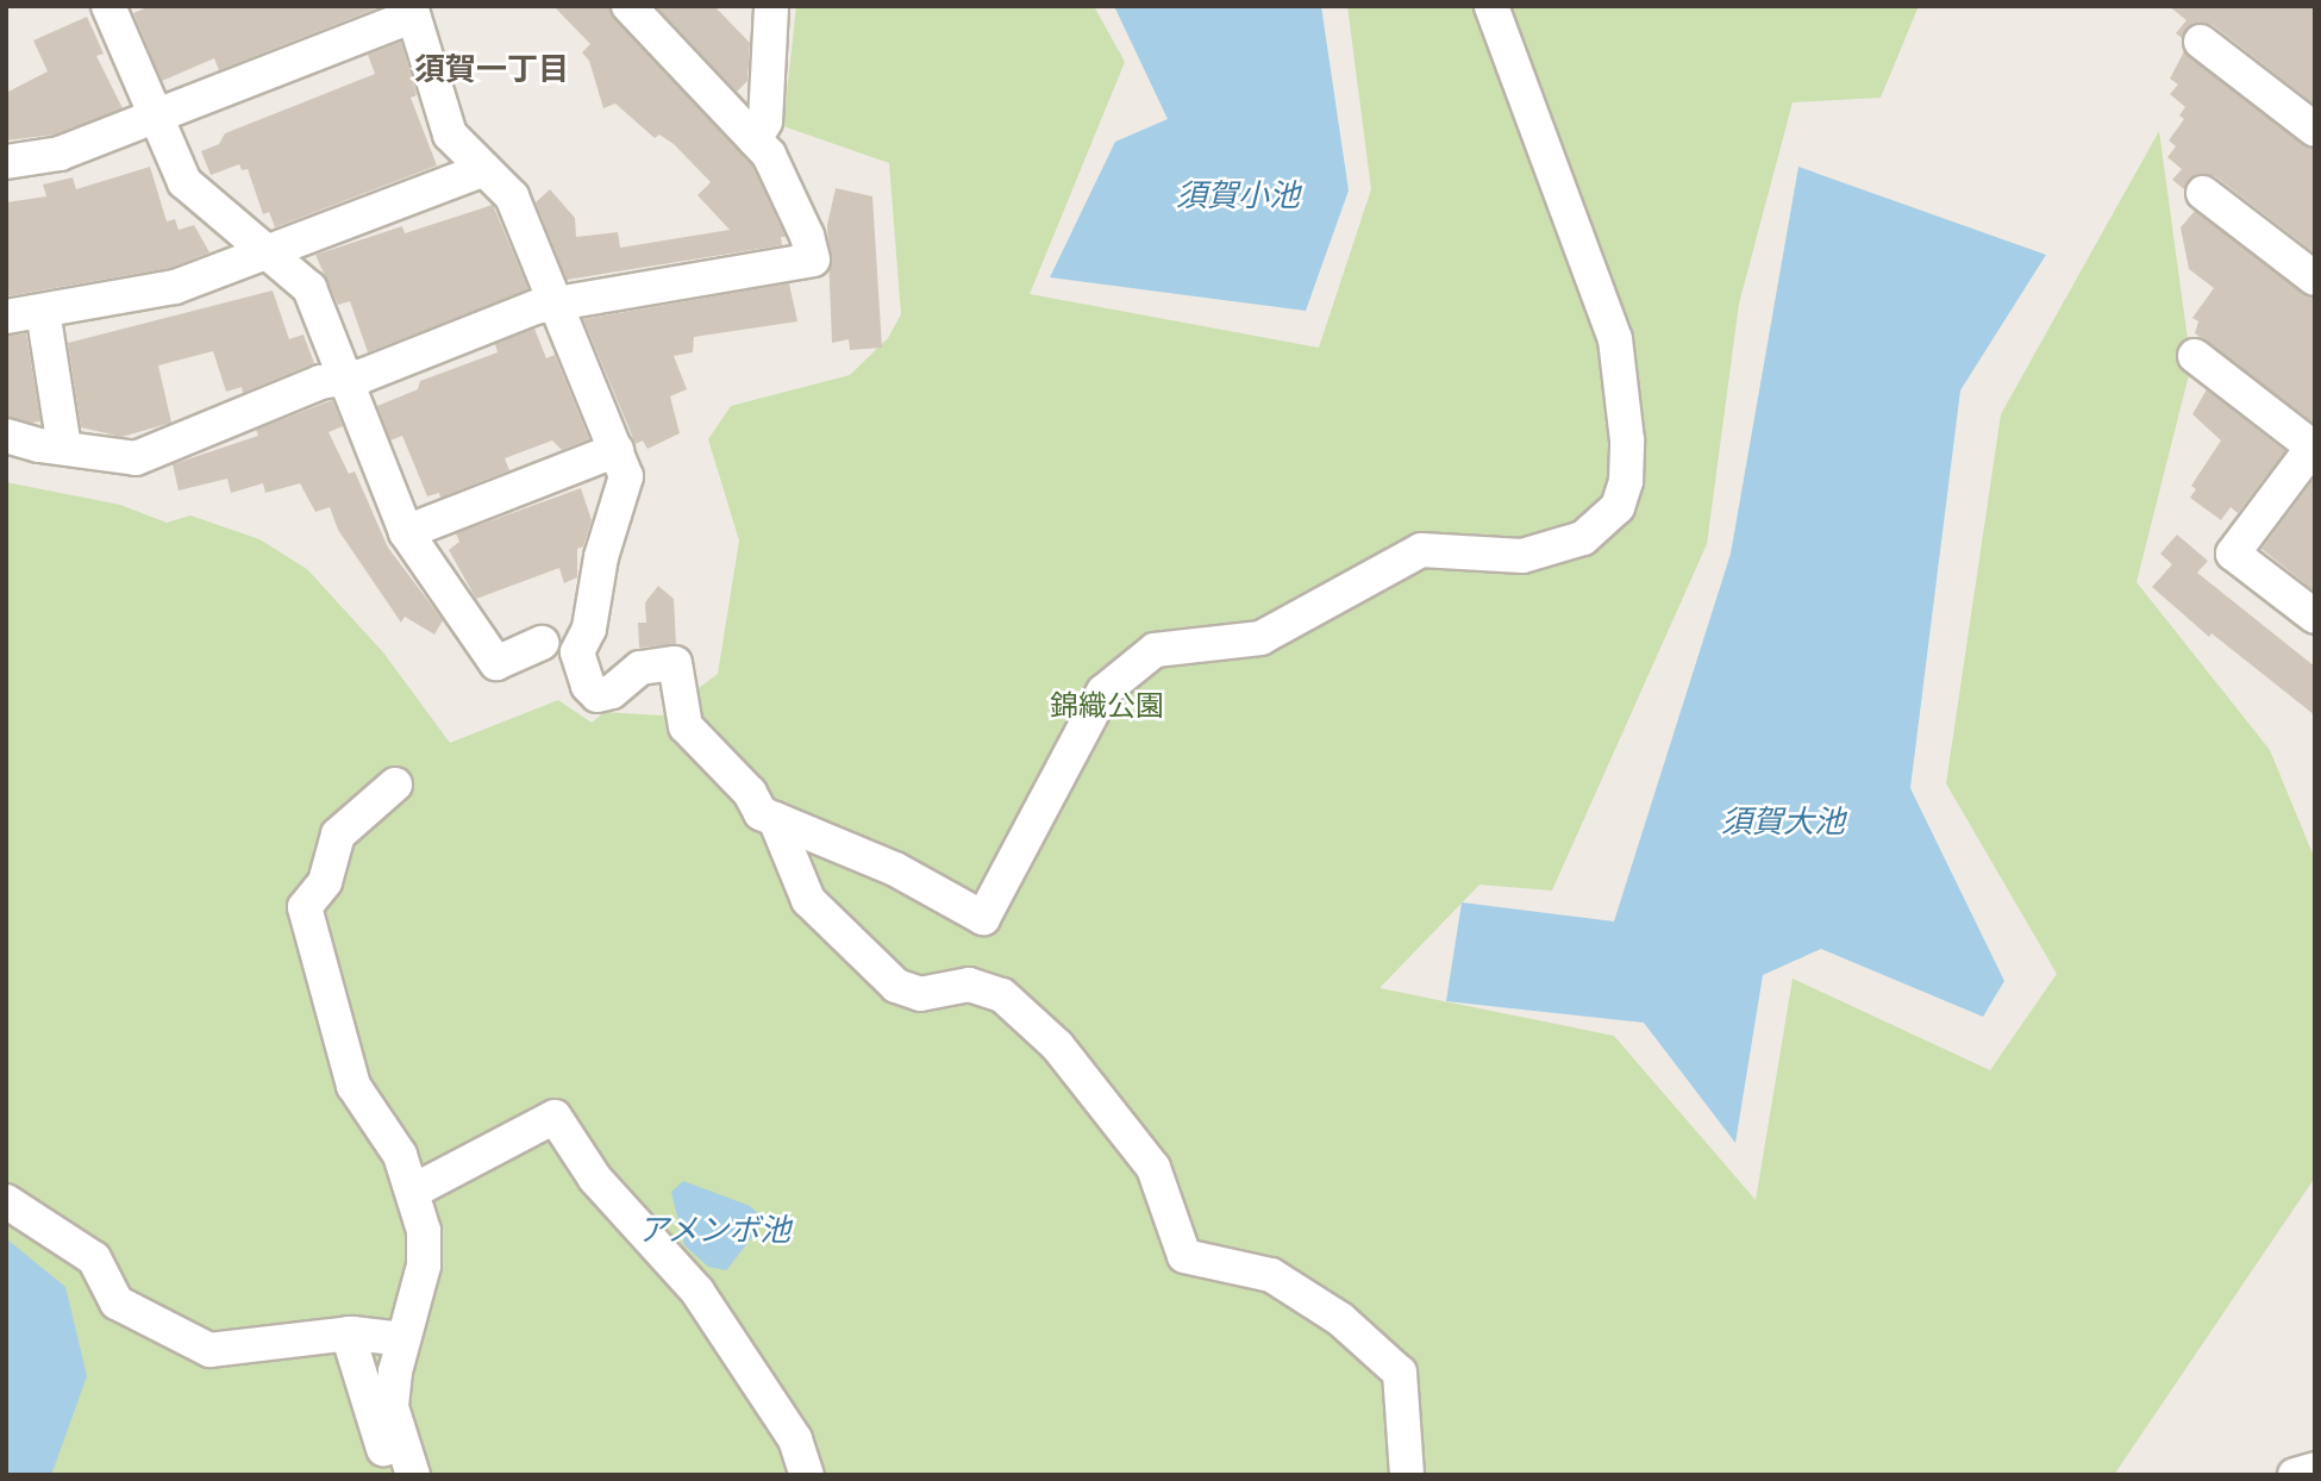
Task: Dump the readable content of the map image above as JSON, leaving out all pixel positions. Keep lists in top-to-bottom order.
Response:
{
  "districts": ["須賀一丁目"],
  "water": ["須賀小池", "須賀大池", "アメンボ池"],
  "parks": ["錦織公園"]
}
